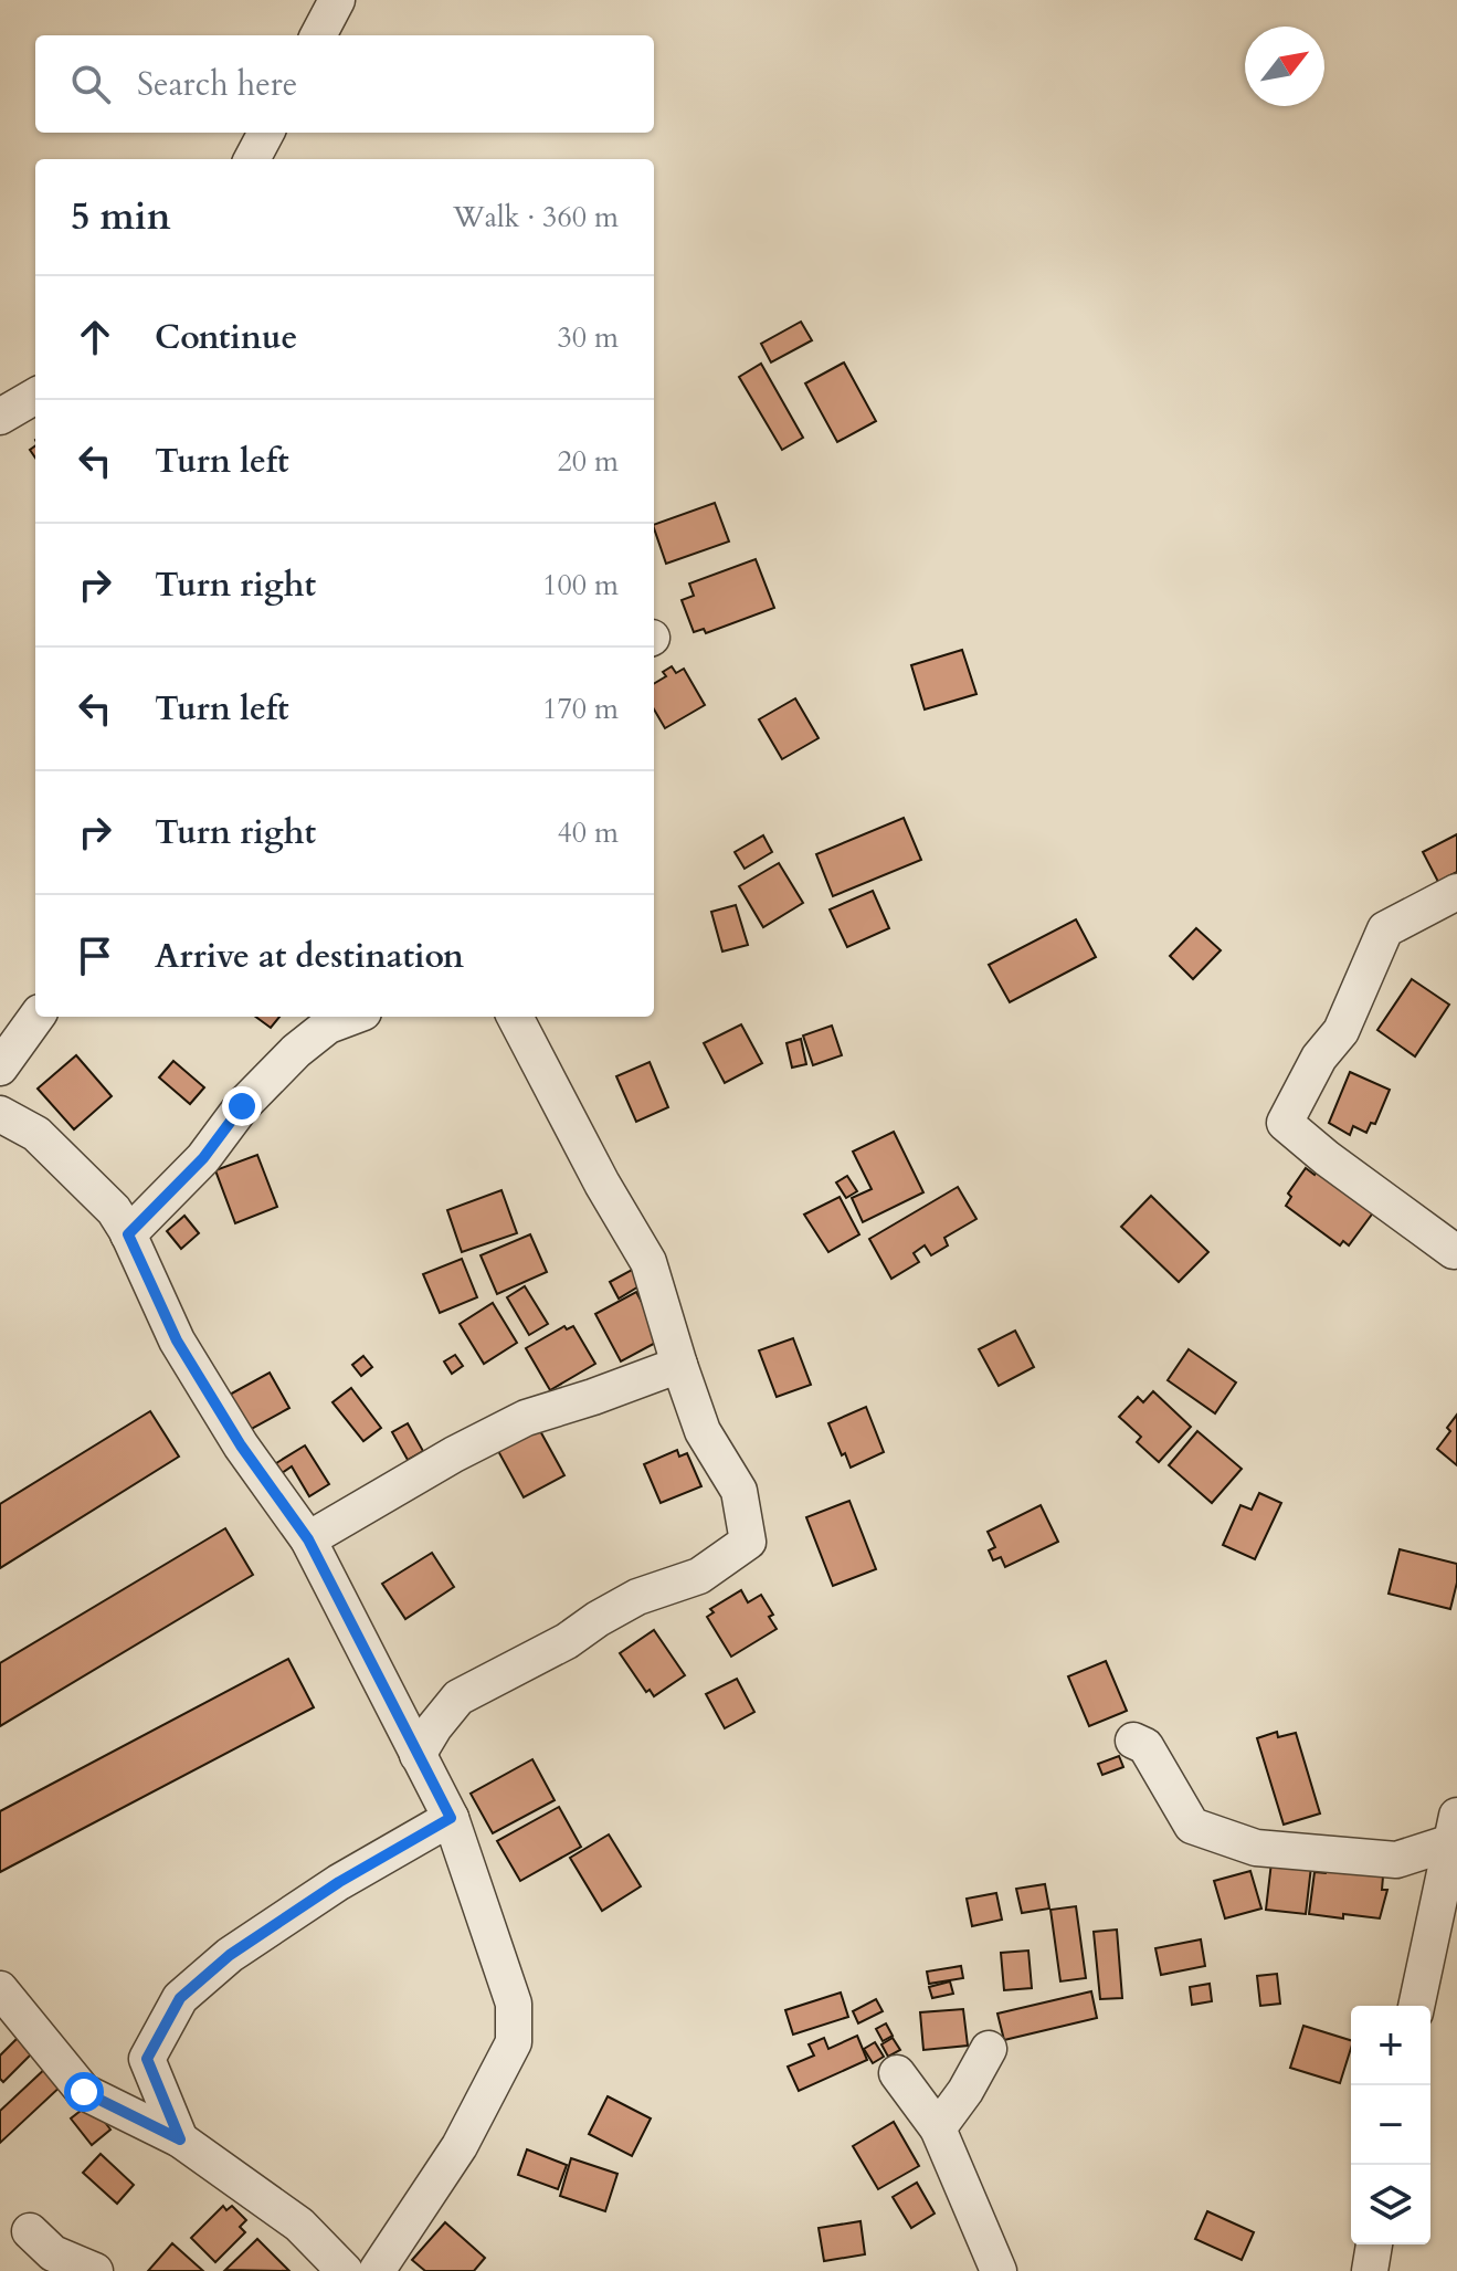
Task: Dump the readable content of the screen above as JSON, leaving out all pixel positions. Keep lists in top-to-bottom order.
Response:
{
  "north": "top right",
  "page": {
    "search": "Search here",
    "heading": ["5 min", "Walk · 360 m"],
    "list": [
      ["Continue", "30 m"],
      ["Turn left", "20 m"],
      ["Turn right", "100 m"],
      ["Turn left", "170 m"],
      ["Turn right", "40 m"],
      "Arrive at destination"
    ],
    "map_buttons": ["+", "−"]
  }
}
